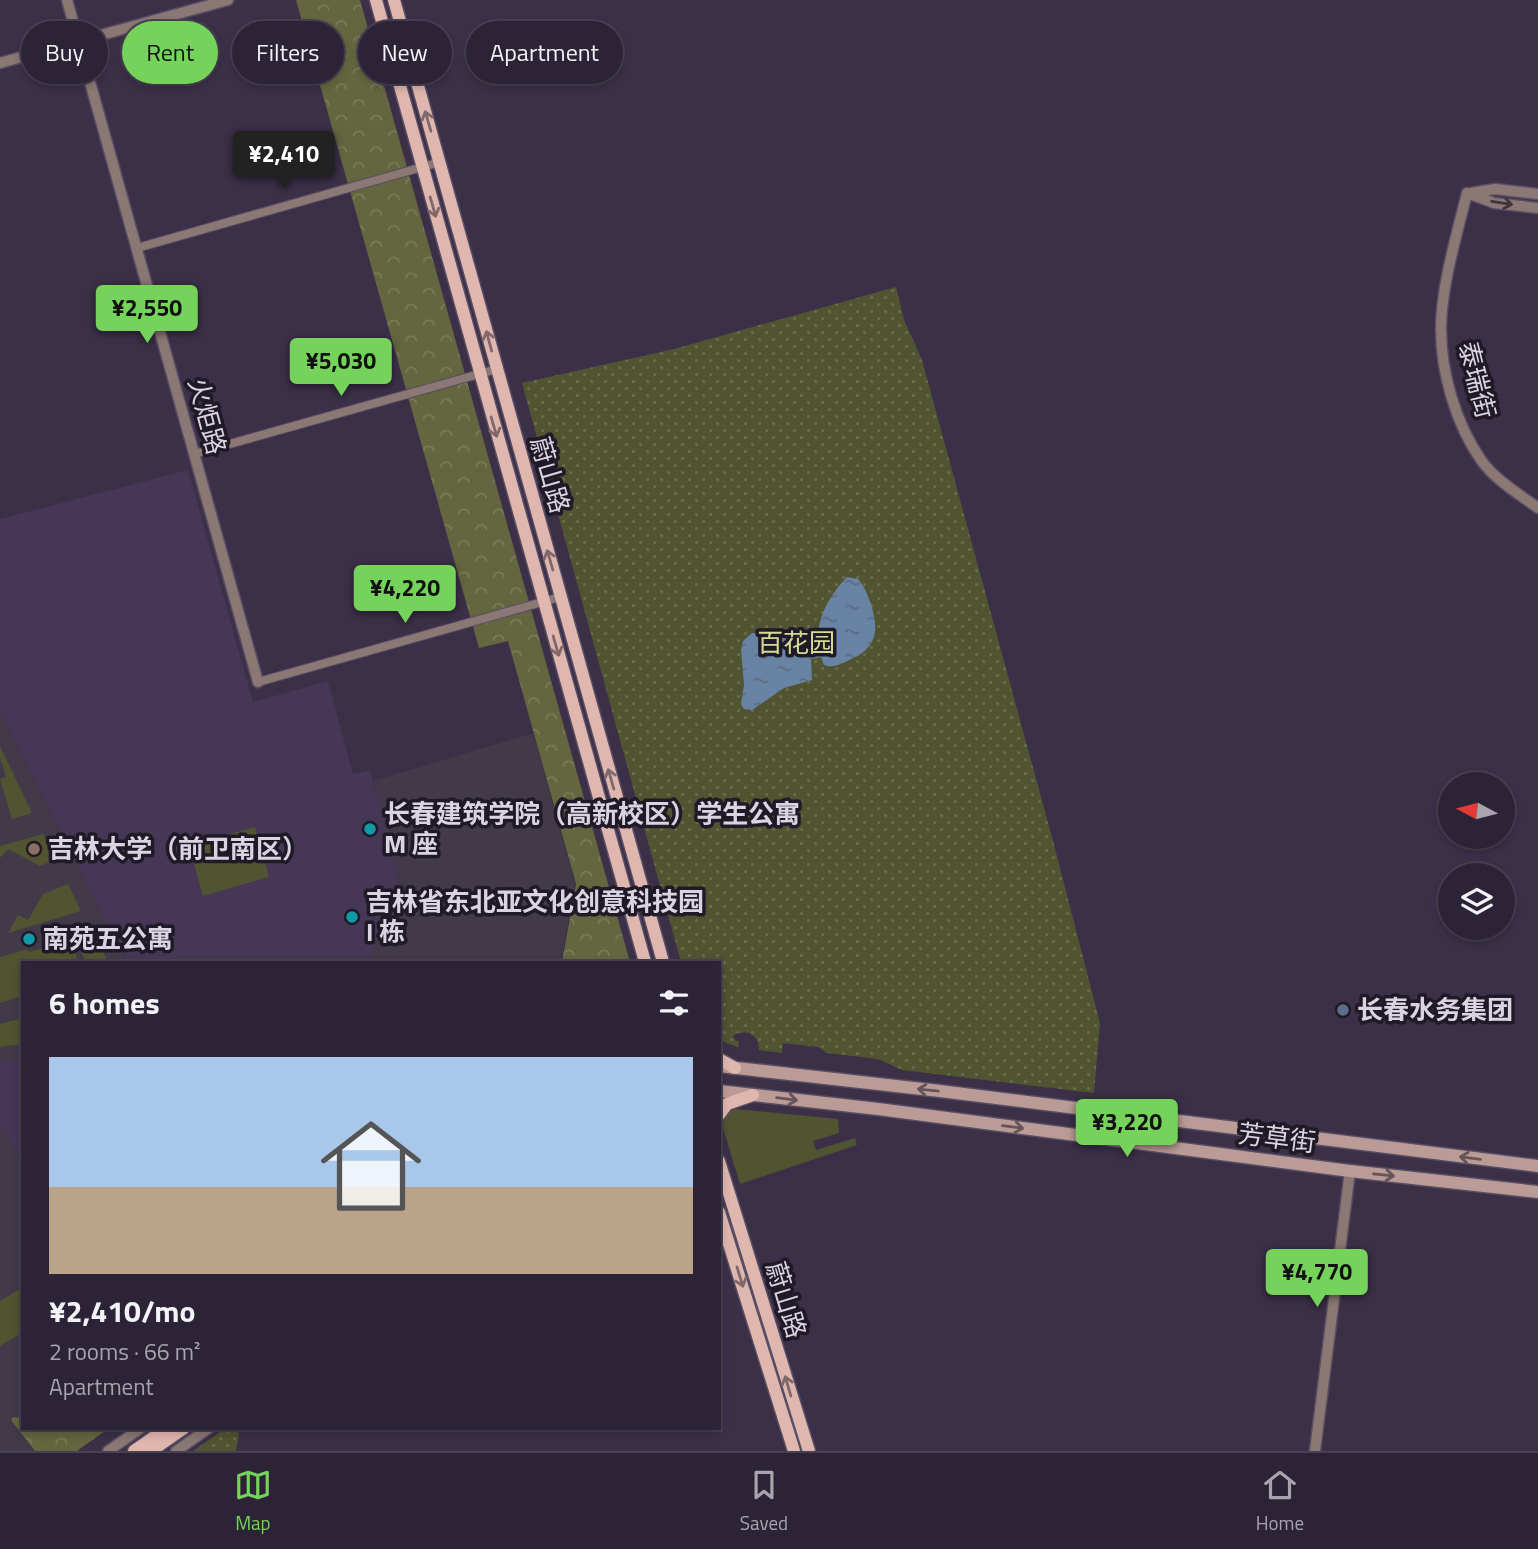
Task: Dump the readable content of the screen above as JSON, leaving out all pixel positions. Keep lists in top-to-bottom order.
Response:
{
  "streets": {
    "main road": ["蔚山路", "芳草街"],
    "street": ["泰瑞街", "火炬路"]
  },
  "parks": ["百花园"],
  "places": [
    "长春建筑学院（高新校区）学生公寓 M 座",
    "吉林大学（前卫南区）",
    "吉林省东北亚文化创意科技园 I 栋",
    "南苑五公寓",
    "长春水务集团"
  ],
  "north": "left",
  "page": {
    "chip": [
      "Buy",
      "Rent",
      "Filters",
      "New",
      "Apartment"
    ],
    "price": [
      "¥2,410",
      "¥2,550",
      "¥5,030",
      "¥4,220",
      "¥3,220",
      "¥4,770"
    ],
    "heading": "6 homes",
    "list": [
      {
        "name": "¥2,410/mo",
        "note": "2 rooms · 66 m² · Apartment"
      }
    ],
    "tabs": ["Map", "Saved", "Home"]
  }
}
